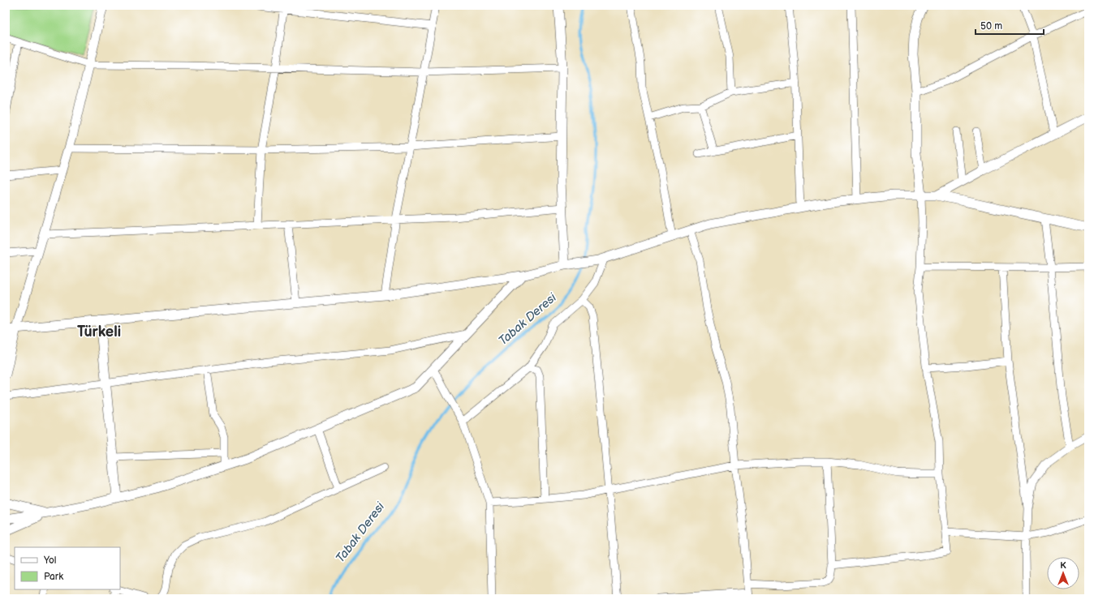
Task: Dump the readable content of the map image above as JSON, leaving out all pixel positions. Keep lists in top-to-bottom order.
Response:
{
  "districts": ["Türkeli"],
  "water": ["Tabak Deresi"],
  "legend": ["Yol", "Park"],
  "scale_bar": "50 m",
  "north": "top"
}
